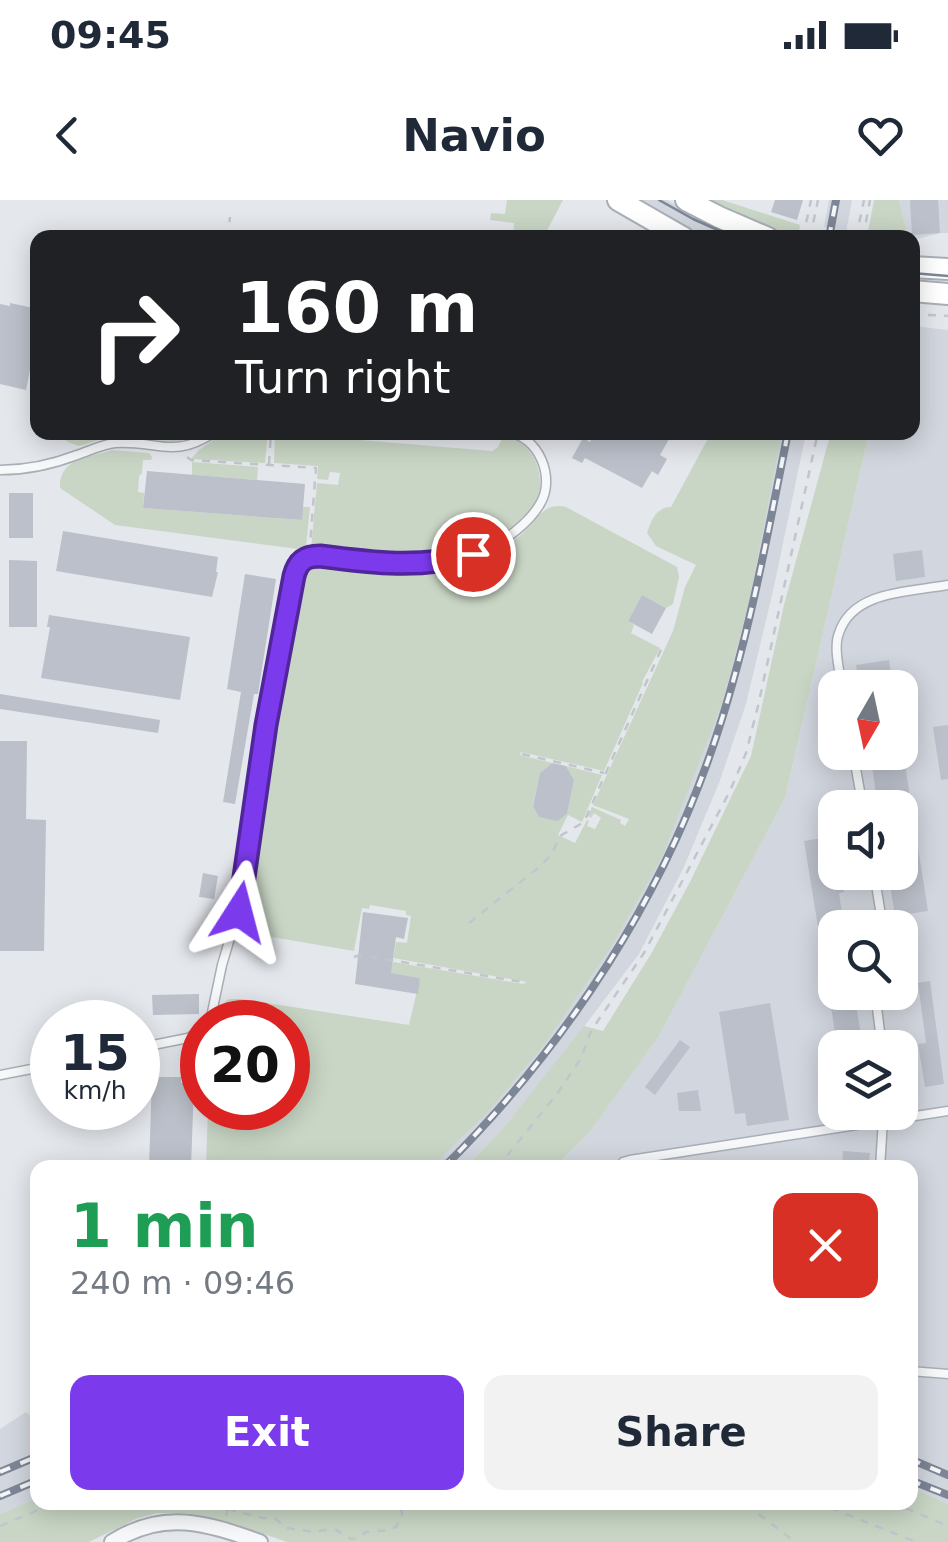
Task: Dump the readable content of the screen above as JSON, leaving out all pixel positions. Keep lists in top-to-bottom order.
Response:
{
  "north": "bottom",
  "page": {
    "status": "09:45",
    "header": "Navio",
    "turn": ["160 m", "Turn right"],
    "speed": "15 km/h",
    "limit": "20",
    "heading": ["1 min", "240 m · 09:46"],
    "buttons": ["Exit", "Share"]
  }
}
